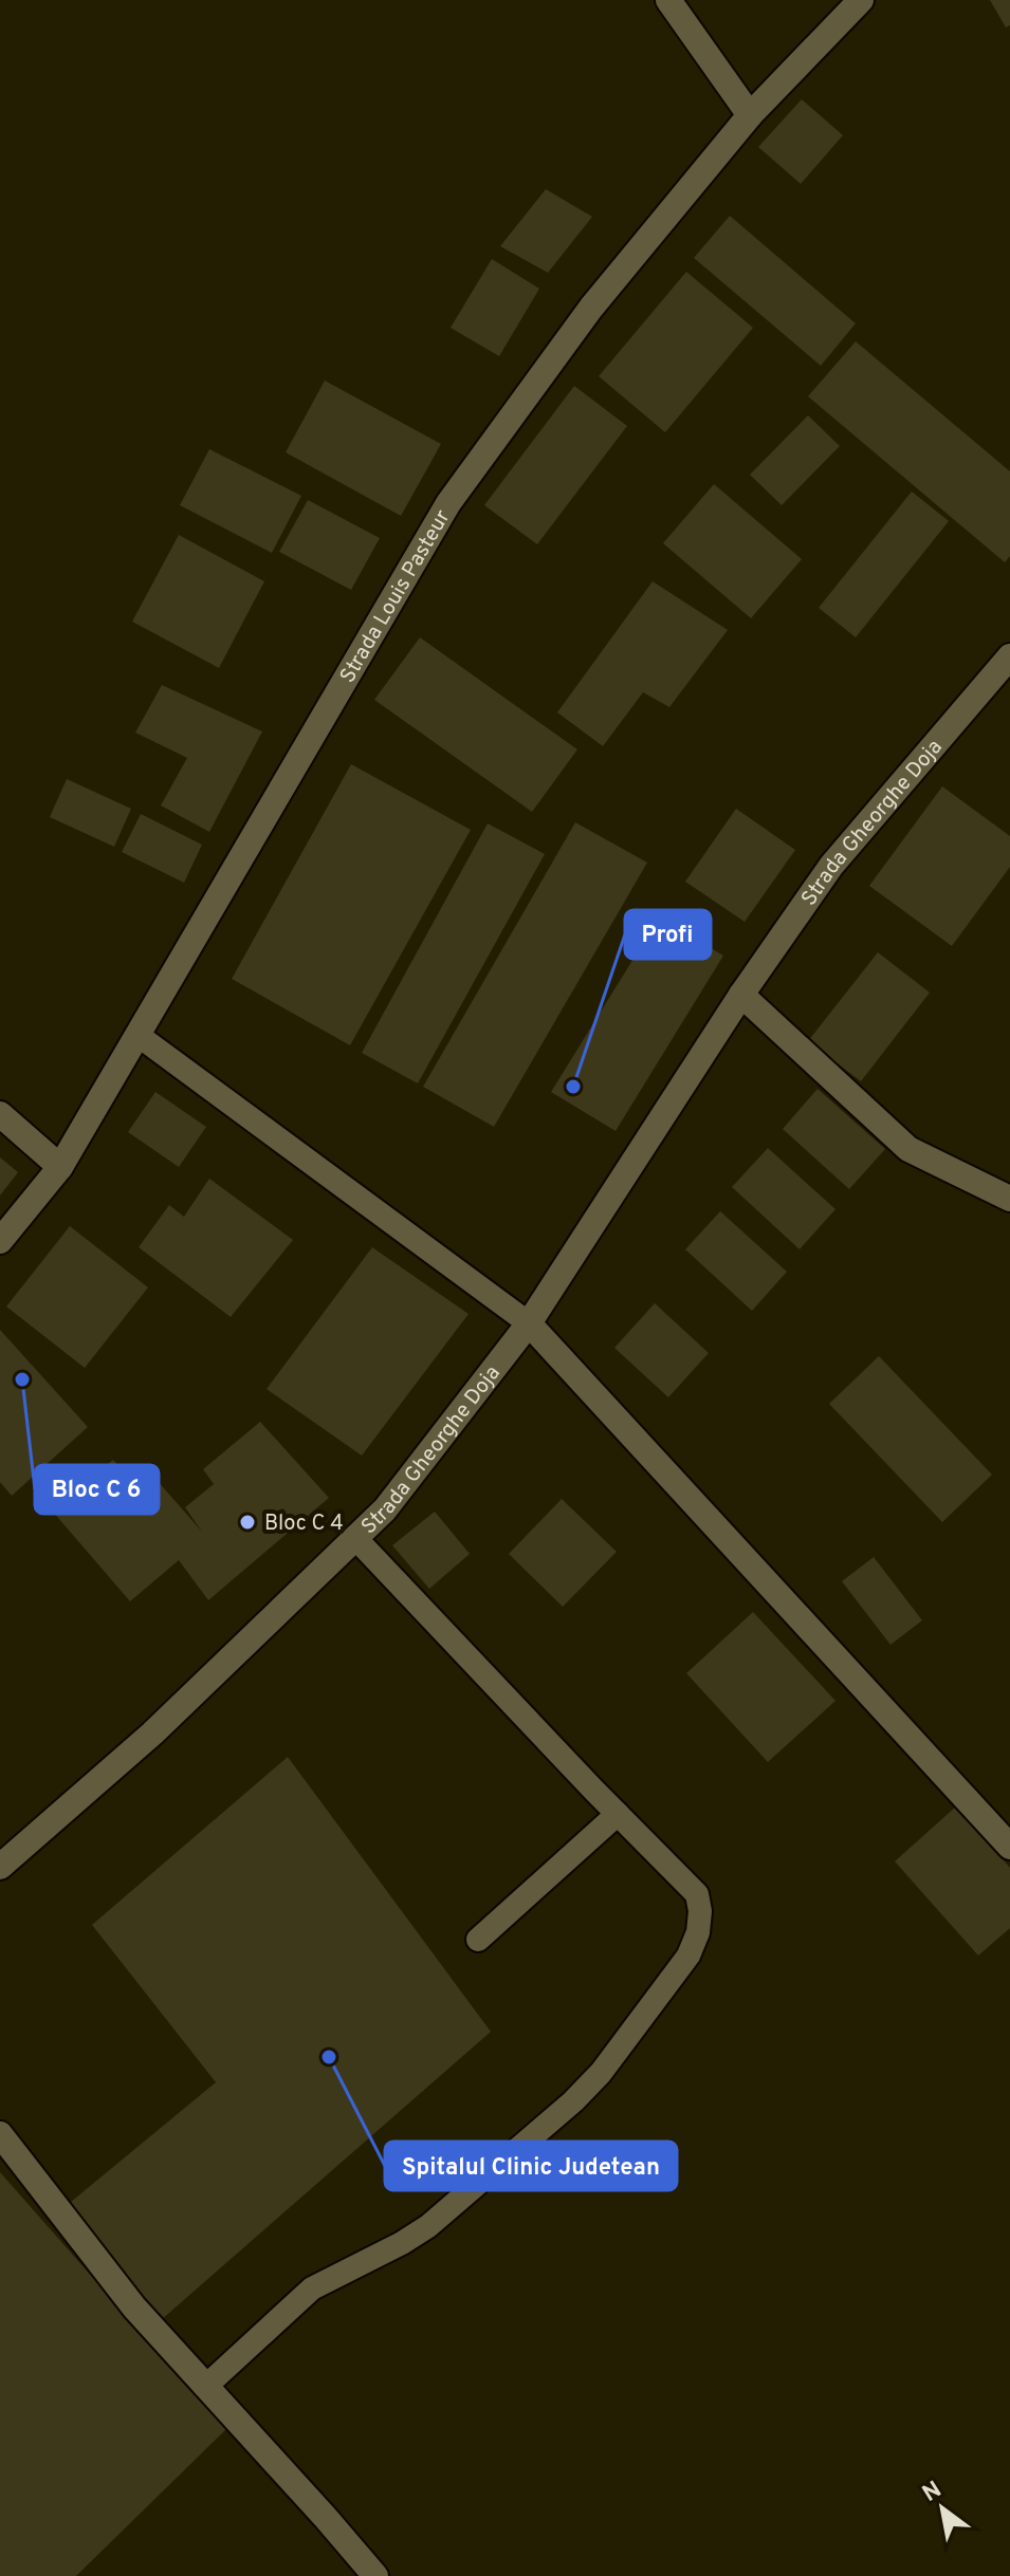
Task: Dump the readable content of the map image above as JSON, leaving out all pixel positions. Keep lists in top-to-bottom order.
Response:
{
  "streets": {
    "street": ["Strada Louis Pasteur", "Strada Gheorghe Doja"]
  },
  "places": [
    "Profi",
    "Bloc C 6",
    "Bloc C 4",
    "Spitalul Clinic Judetean"
  ],
  "north": "top left"
}
